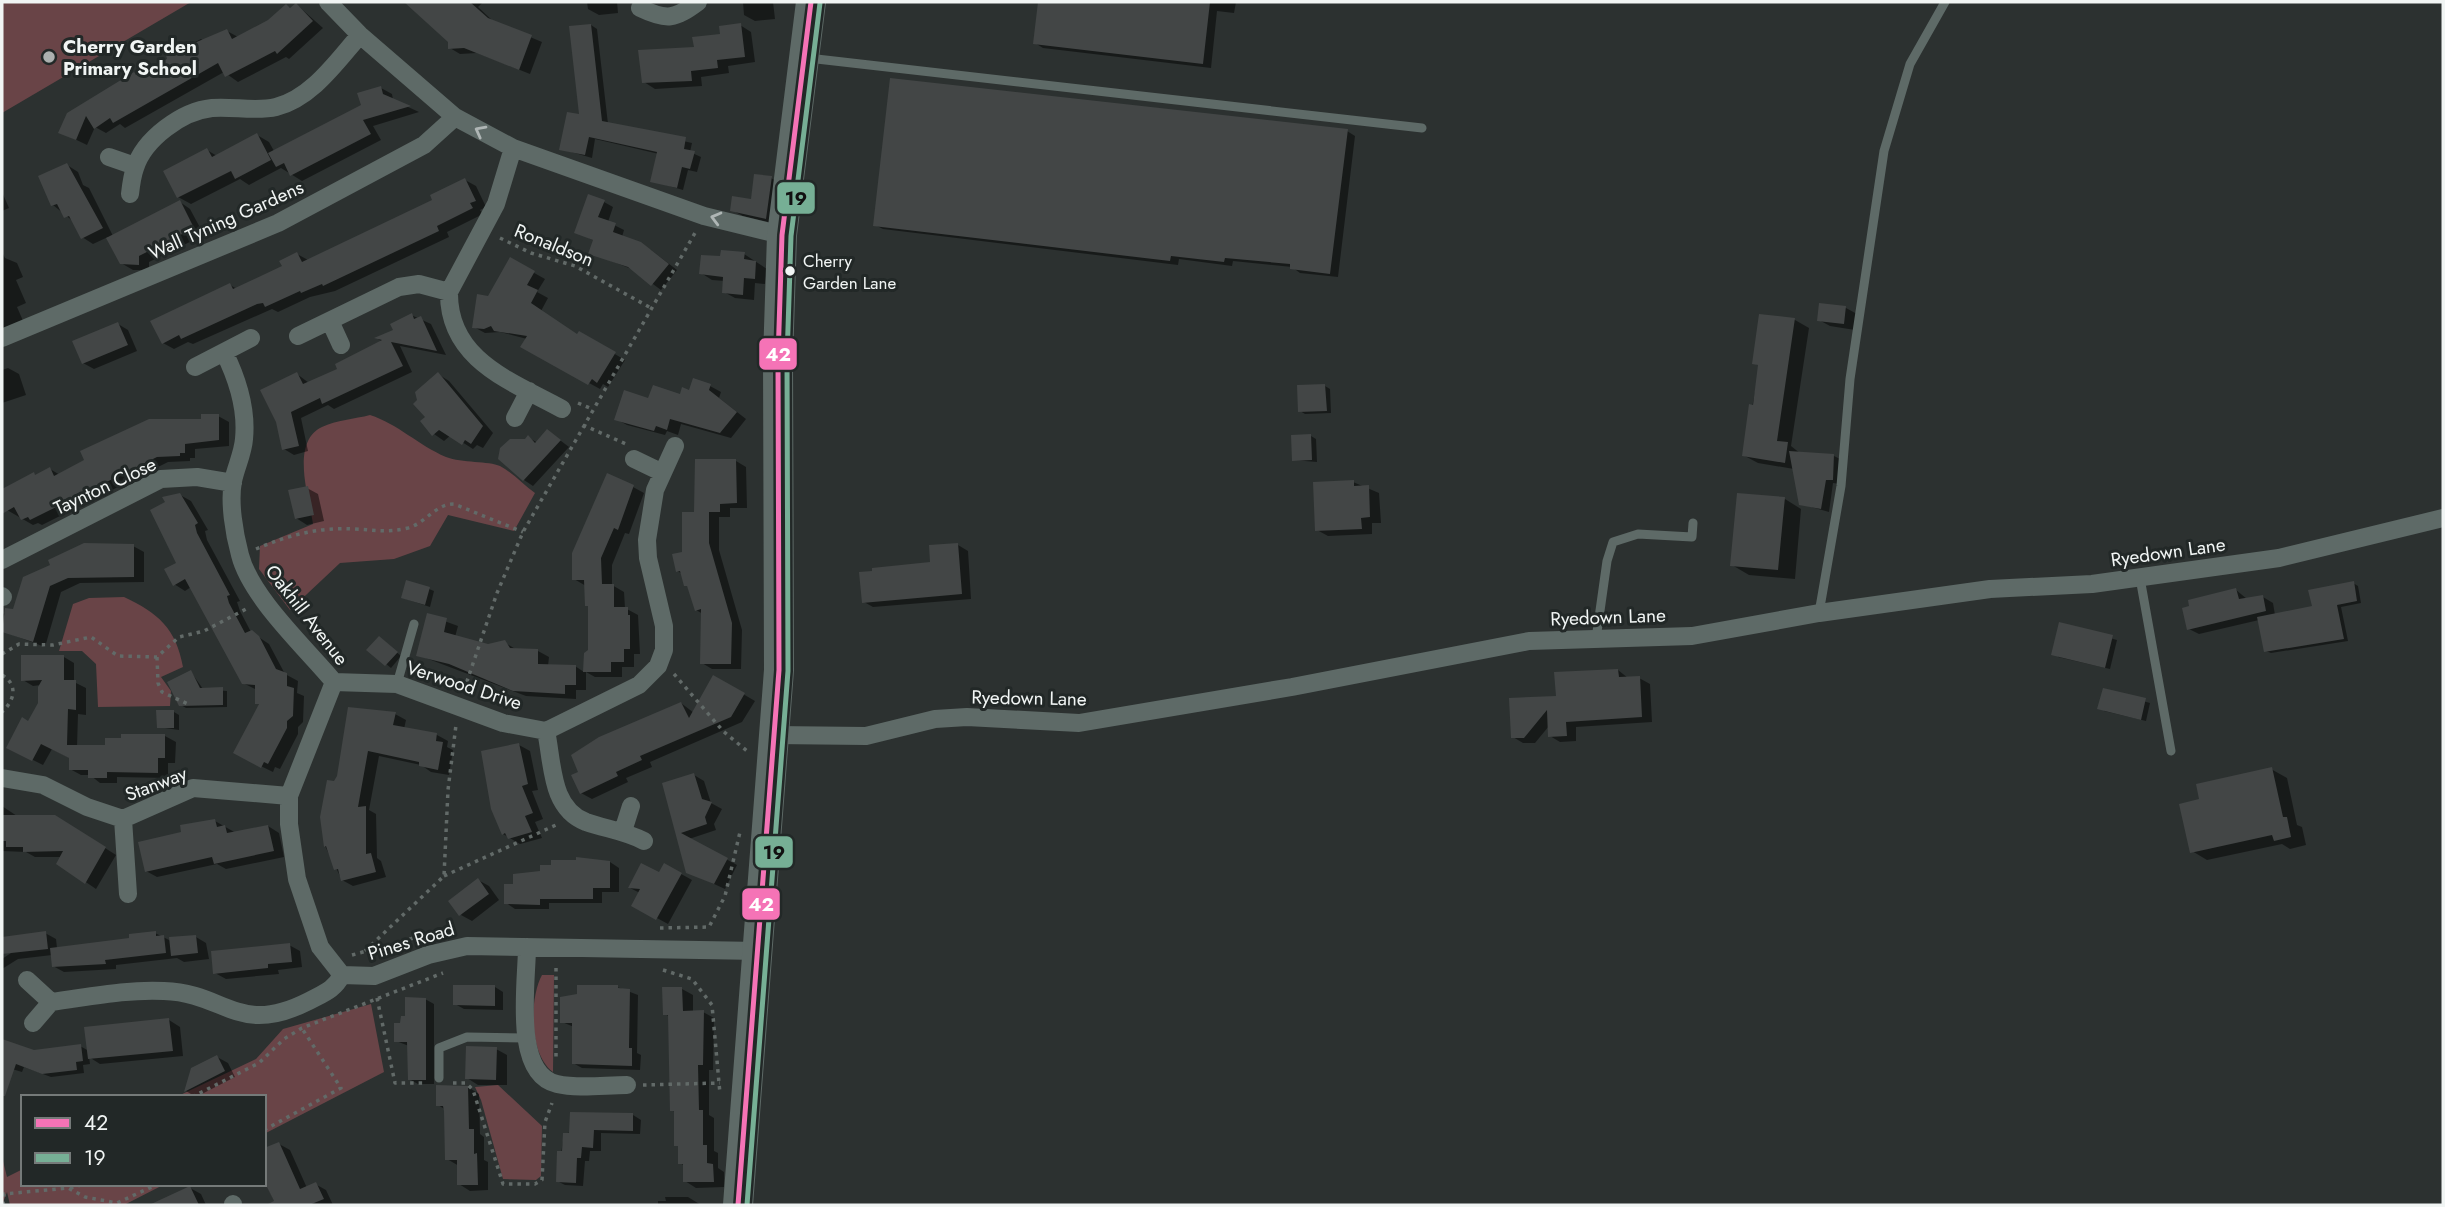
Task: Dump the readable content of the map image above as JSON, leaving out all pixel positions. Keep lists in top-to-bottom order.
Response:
{
  "streets": {
    "street": [
      "Wall Tyning Gardens",
      "Taynton Close",
      "Ryedown Lane",
      "Oakhill Avenue",
      "Verwood Drive",
      "Stanway",
      "Pines Road"
    ],
    "path": ["Ronaldson"]
  },
  "crossings": [
    ["Taynton Close", "Oakhill Avenue"],
    ["Oakhill Avenue", "Verwood Drive"],
    ["Oakhill Avenue", "Stanway"],
    ["Oakhill Avenue", "Pines Road"]
  ],
  "places": ["Cherry Garden Primary School", "Cherry Garden Lane"],
  "lines": ["transit line 42", "transit line 19"],
  "legend": ["42", "19"]
}
